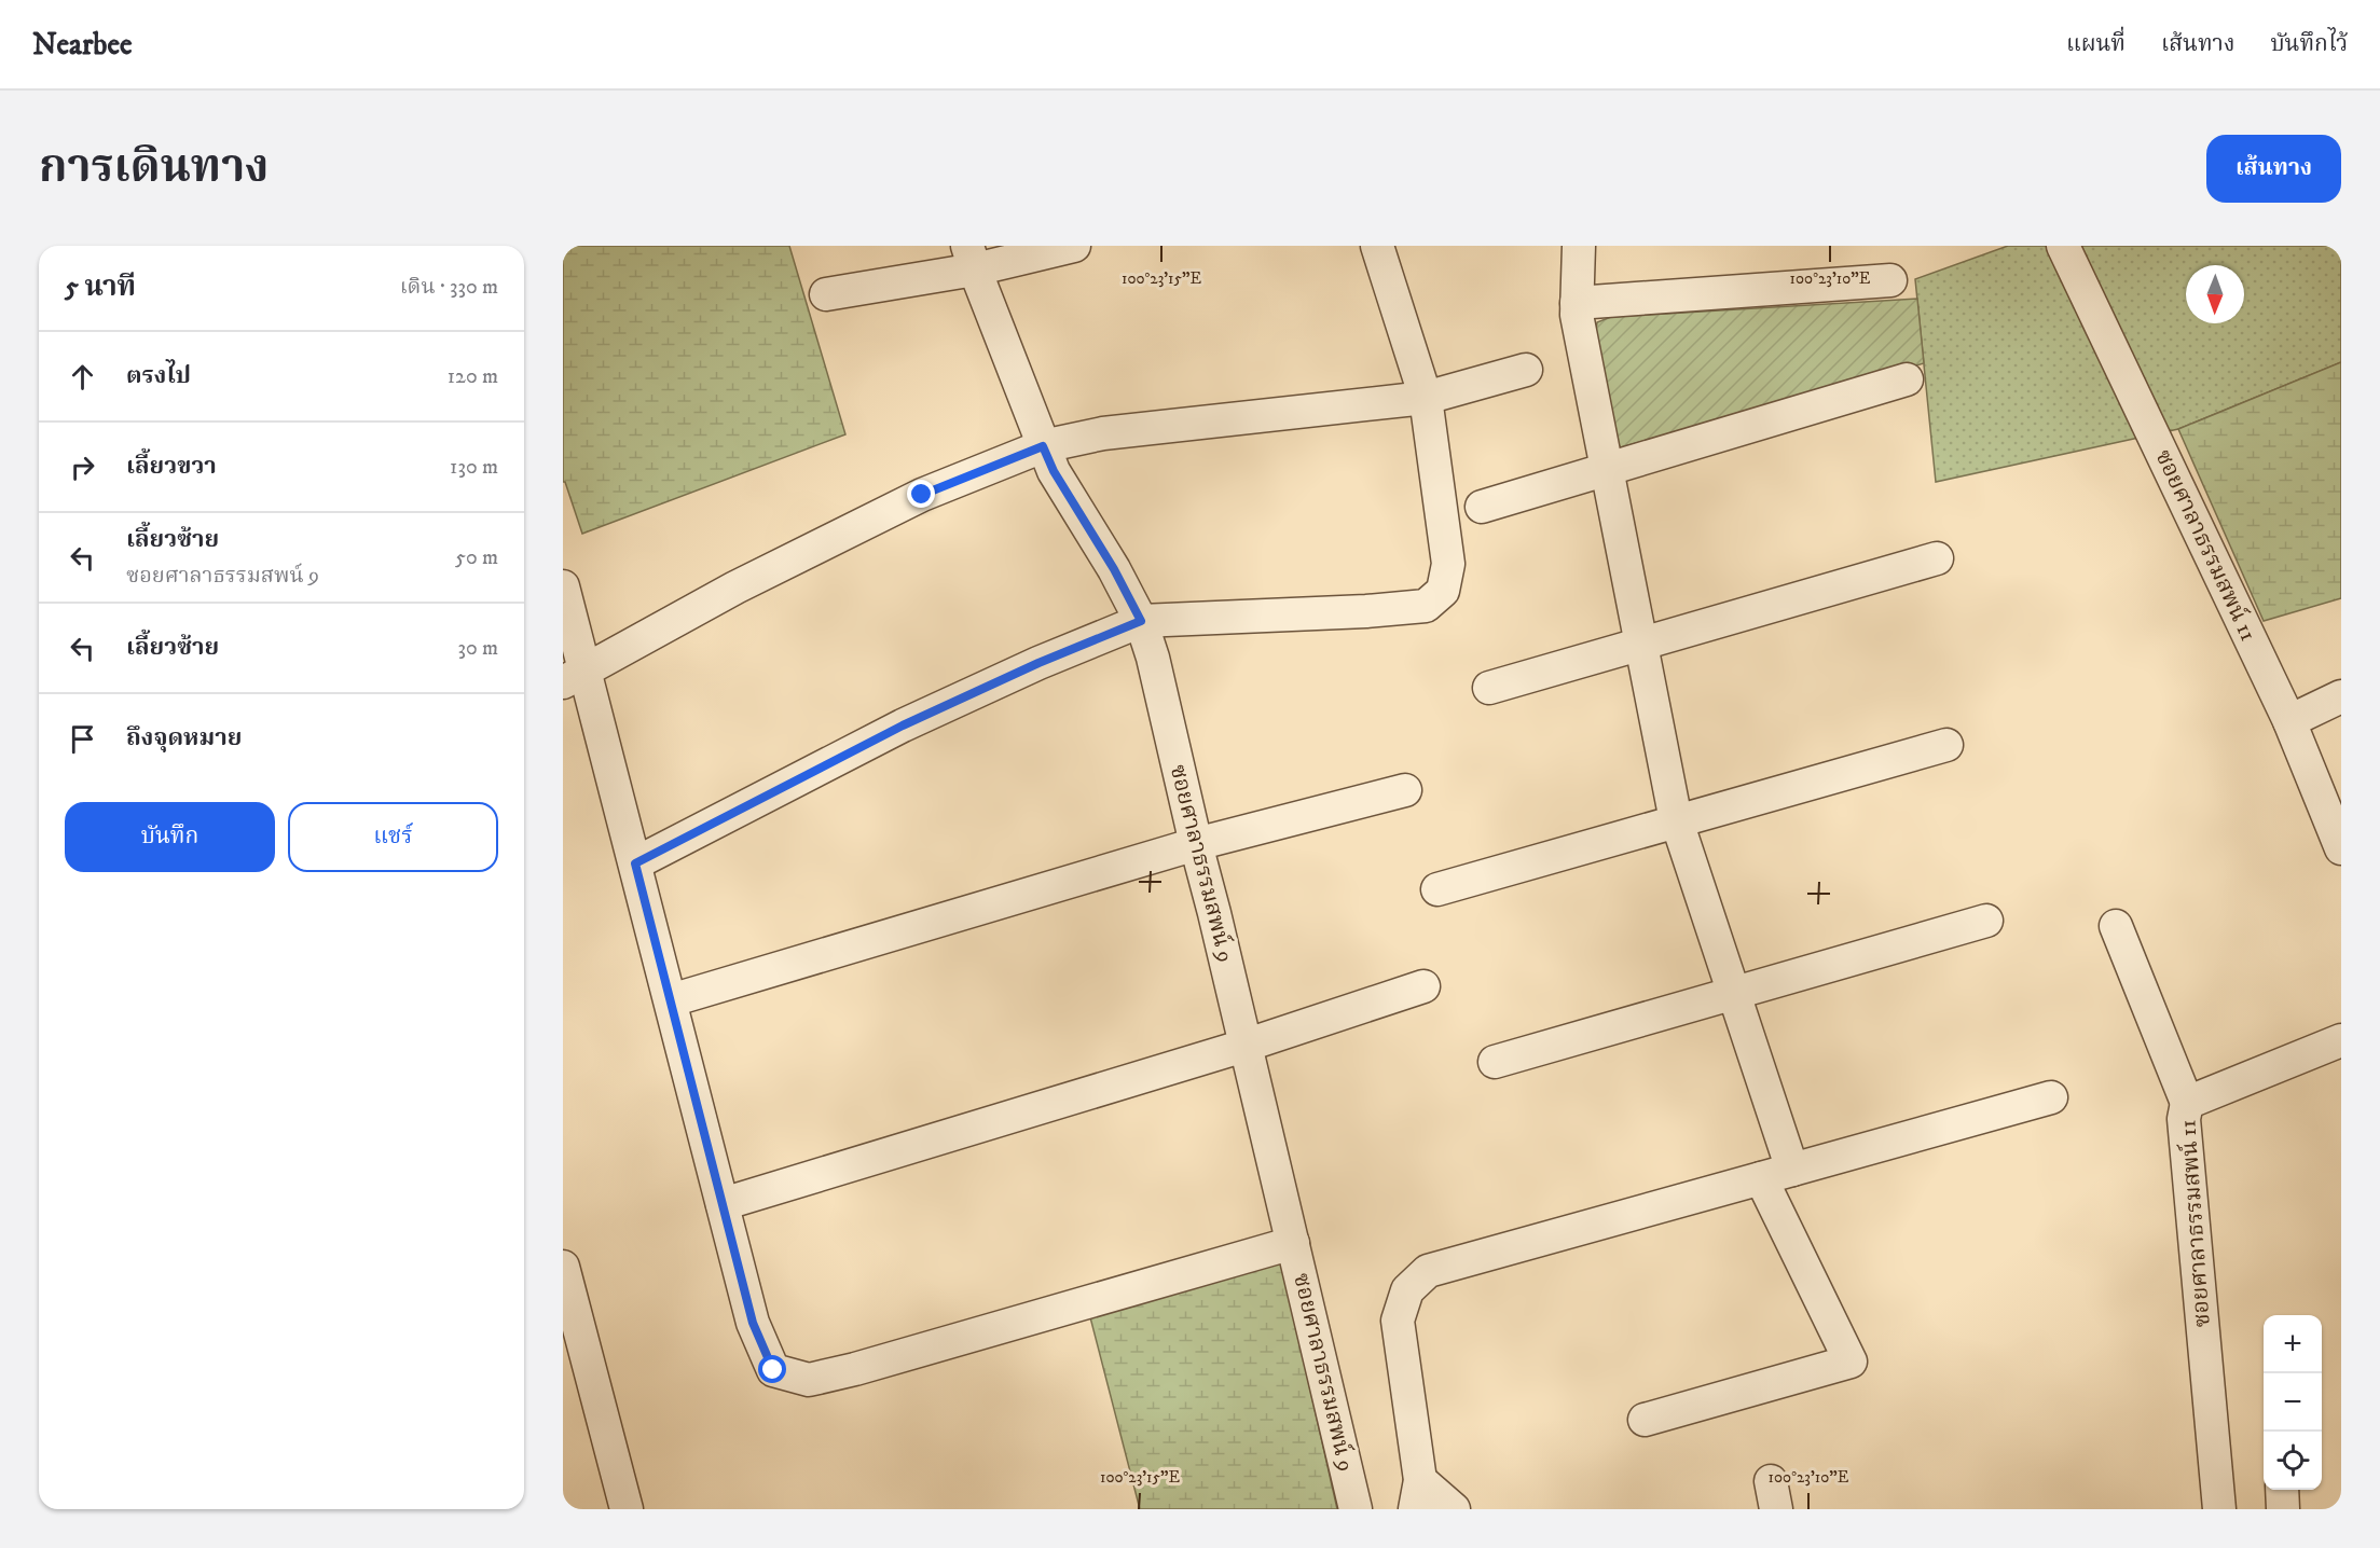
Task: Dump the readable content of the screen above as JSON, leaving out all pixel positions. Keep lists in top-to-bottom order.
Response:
{
  "streets": {
    "street": ["ซอยศาลาธรรมสพน์ 11", "ซอยศาลาธรรมสพน์ 9"]
  },
  "north": "bottom",
  "page": {
    "header": "Nearbee",
    "nav": ["แผนที่", "เส้นทาง", "บันทึกไว้"],
    "title": "การเดินทาง",
    "buttons": [
      "เส้นทาง",
      ["บันทึก", "แชร์"]
    ],
    "heading": ["5 นาที", "เดิน · 330 m"],
    "list": [
      ["ตรงไป", "120 m"],
      ["เลี้ยวขวา", "130 m"],
      ["เลี้ยวซ้าย", "ซอยศาลาธรรมสพน์ 9", "50 m"],
      ["เลี้ยวซ้าย", "30 m"],
      "ถึงจุดหมาย"
    ],
    "map_buttons": ["+", "−"]
  },
  "coordinates": ["100°23'15\"E", "100°23'10\"E"]
}
